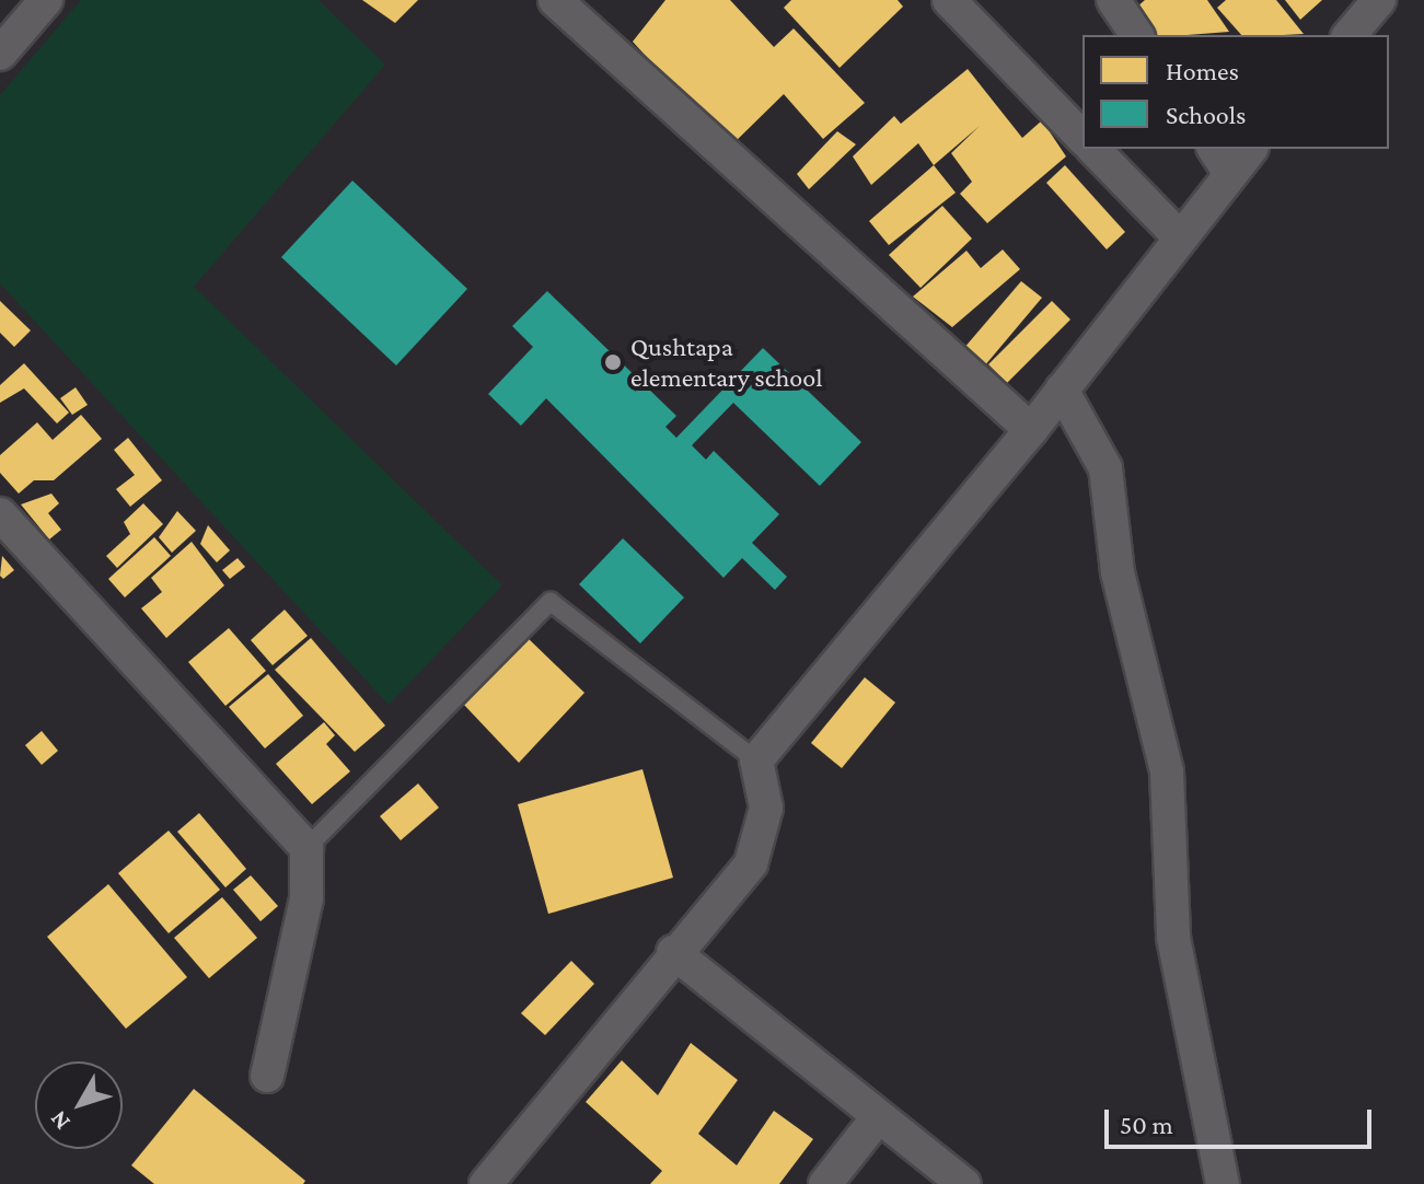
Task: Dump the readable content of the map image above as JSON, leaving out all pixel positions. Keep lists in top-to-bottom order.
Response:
{
  "places": ["Qushtapa elementary school"],
  "legend": ["Homes", "Schools"],
  "scale_bar": "50 m",
  "north": "bottom left"
}
